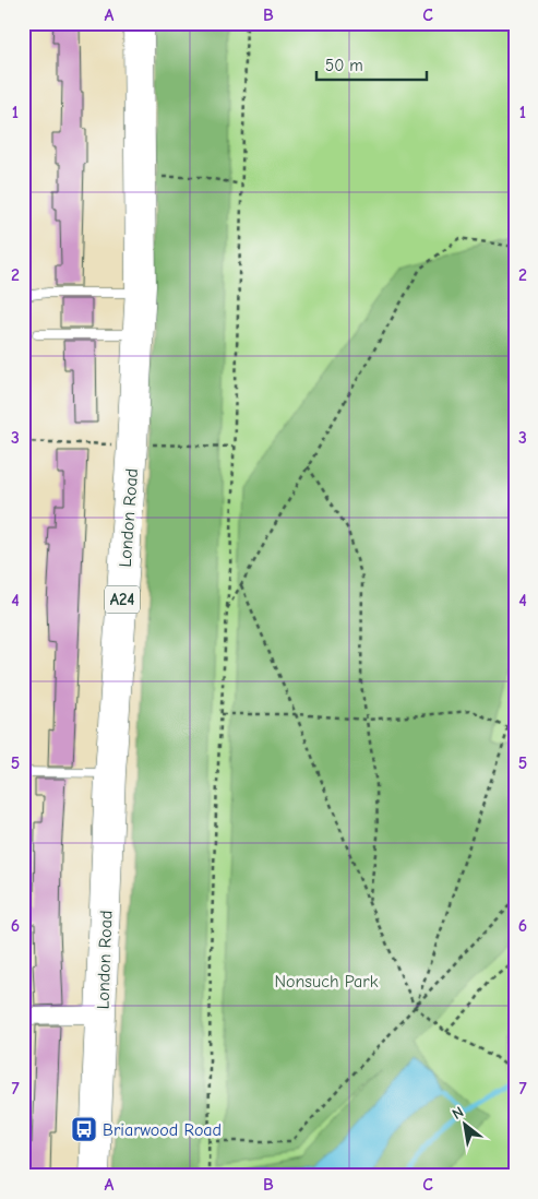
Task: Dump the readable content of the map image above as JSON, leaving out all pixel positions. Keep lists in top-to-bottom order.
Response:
{
  "streets": {
    "highway": ["London Road", "A24"]
  },
  "parks": ["Nonsuch Park"],
  "places": {
    "bus stop": ["Briarwood Road"]
  },
  "scale_bar": "50 m",
  "north": "top left",
  "grid": {
    "columns": ["A", "B", "C"],
    "rows": [
      "1",
      "2",
      "3",
      "4",
      "5",
      "6",
      "7"
    ]
  }
}
